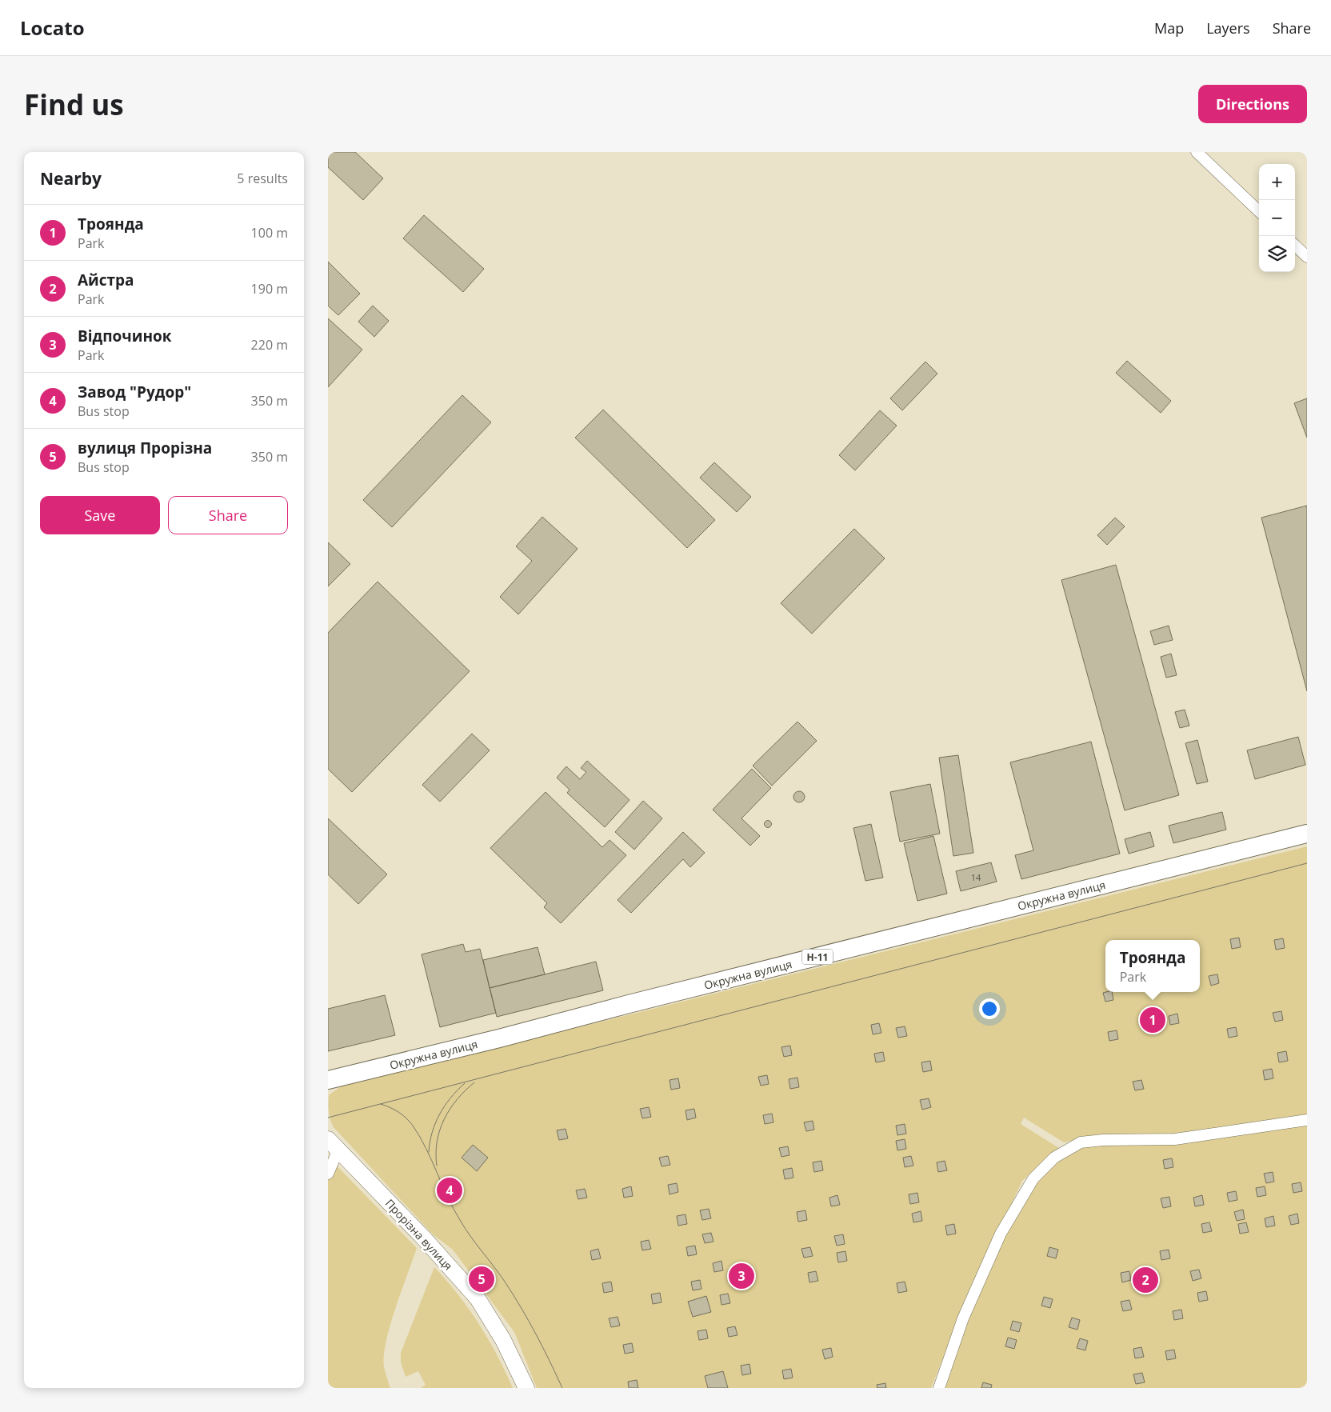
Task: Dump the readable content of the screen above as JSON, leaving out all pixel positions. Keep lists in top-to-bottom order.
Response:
{
  "streets": {
    "main road": ["Окружна вулиця", "Н-11", "Прорізна вулиця"]
  },
  "house_numbers": ["14"],
  "page": {
    "header": "Locato",
    "nav": ["Map", "Layers", "Share"],
    "buttons": [
      "Directions",
      ["Save", "Share"]
    ],
    "title": "Find us",
    "heading": ["Nearby", "5 results"],
    "map_buttons": ["+", "−"],
    "list": [
      {
        "mark": "1",
        "name": "Троянда",
        "note": "Park",
        "value": "100 m"
      },
      {
        "mark": "2",
        "name": "Айстра",
        "note": "Park",
        "value": "190 m"
      },
      {
        "mark": "3",
        "name": "Відпочинок",
        "note": "Park",
        "value": "220 m"
      },
      {
        "mark": "4",
        "name": "Завод \"Рудор\"",
        "note": "Bus stop",
        "value": "350 m"
      },
      {
        "mark": "5",
        "name": "вулиця Прорізна",
        "note": "Bus stop",
        "value": "350 m"
      }
    ],
    "popup": ["Троянда", "Park"],
    "pins": [
      "1",
      "4",
      "3",
      "5",
      "2"
    ]
  }
}
